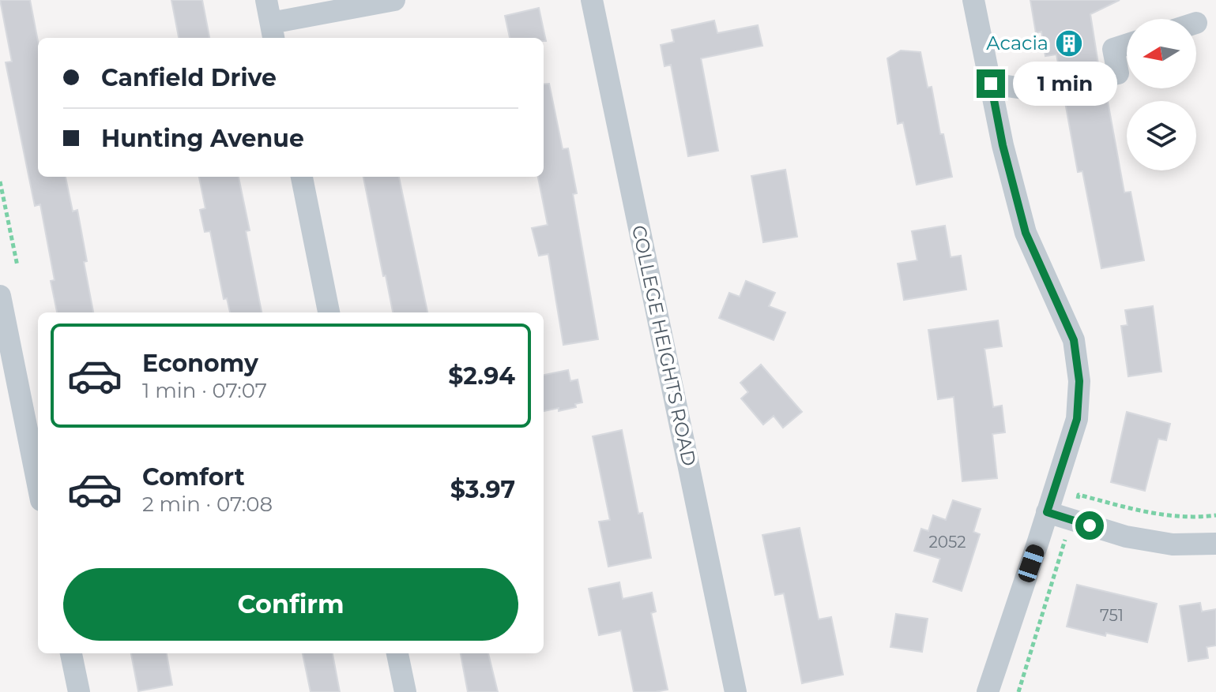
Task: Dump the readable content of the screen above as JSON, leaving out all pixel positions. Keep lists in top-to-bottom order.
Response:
{
  "streets": {
    "street": ["COLLEGE HEIGHTS ROAD"]
  },
  "places": {
    "building": ["Acacia"]
  },
  "house_numbers": ["2052", "751"],
  "north": "left",
  "page": {
    "banner": ["Canfield Drive", "Hunting Avenue"],
    "bubble": "1 min",
    "list": [
      {
        "name": "Economy",
        "note": "1 min · 07:07",
        "value": "$2.94"
      },
      {
        "name": "Comfort",
        "note": "2 min · 07:08",
        "value": "$3.97"
      }
    ],
    "buttons": "Confirm"
  }
}
